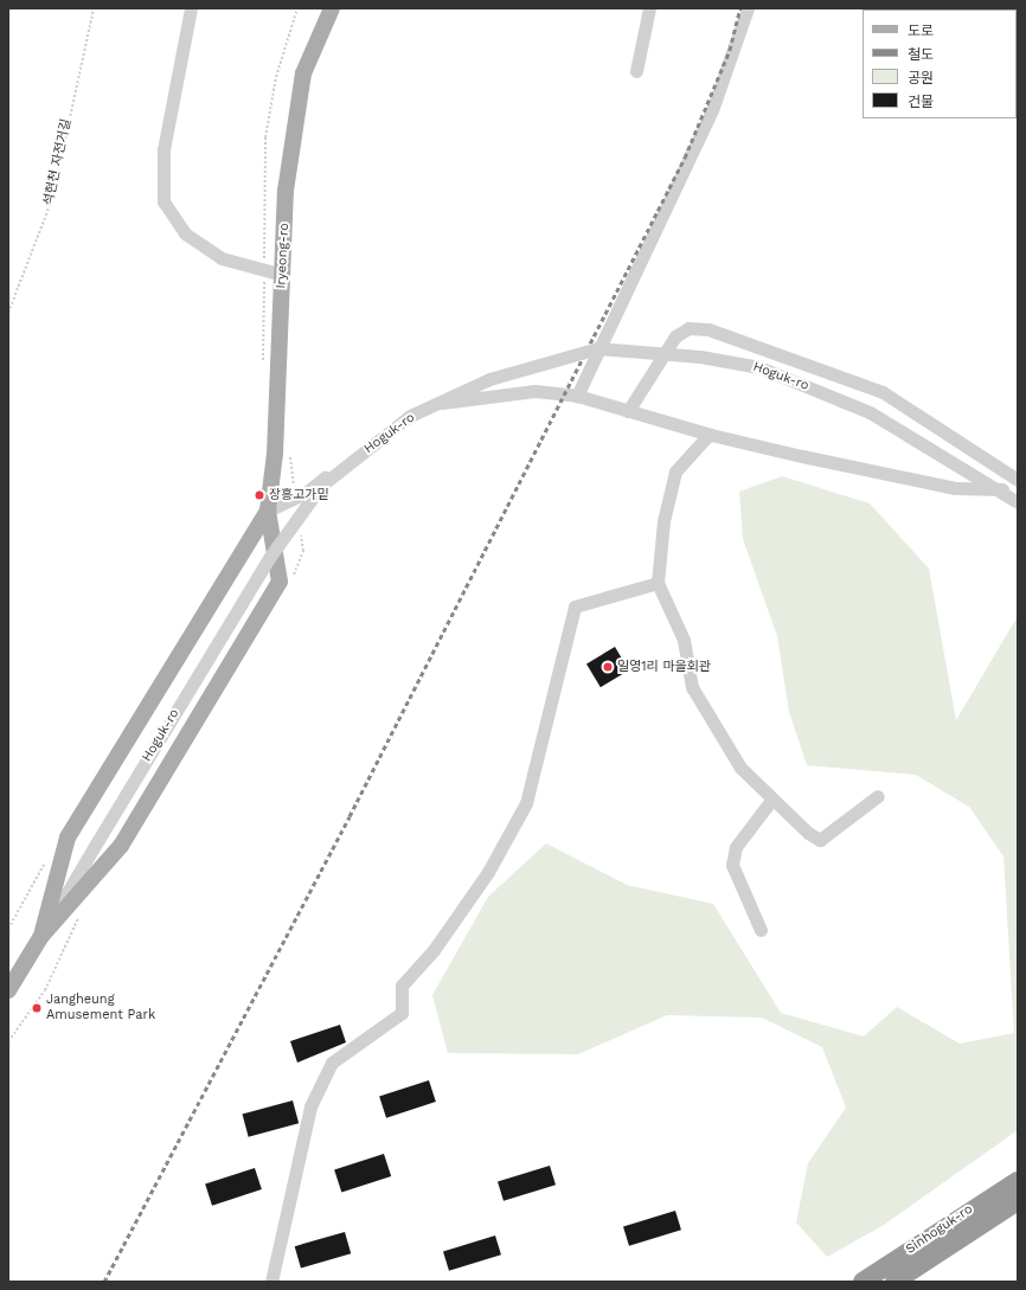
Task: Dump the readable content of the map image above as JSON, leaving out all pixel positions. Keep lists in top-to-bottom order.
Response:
{
  "streets": {
    "highway": ["Sinhoguk-ro"],
    "main road": ["Iryeong-ro", "Hoguk-ro"],
    "path": ["석현천 자전거길"]
  },
  "places": ["장흥고가밑", "일영1리 마을회관", "Jangheung Amusement Park"],
  "legend": [
    "도로",
    "철도",
    "공원",
    "건물"
  ]
}
